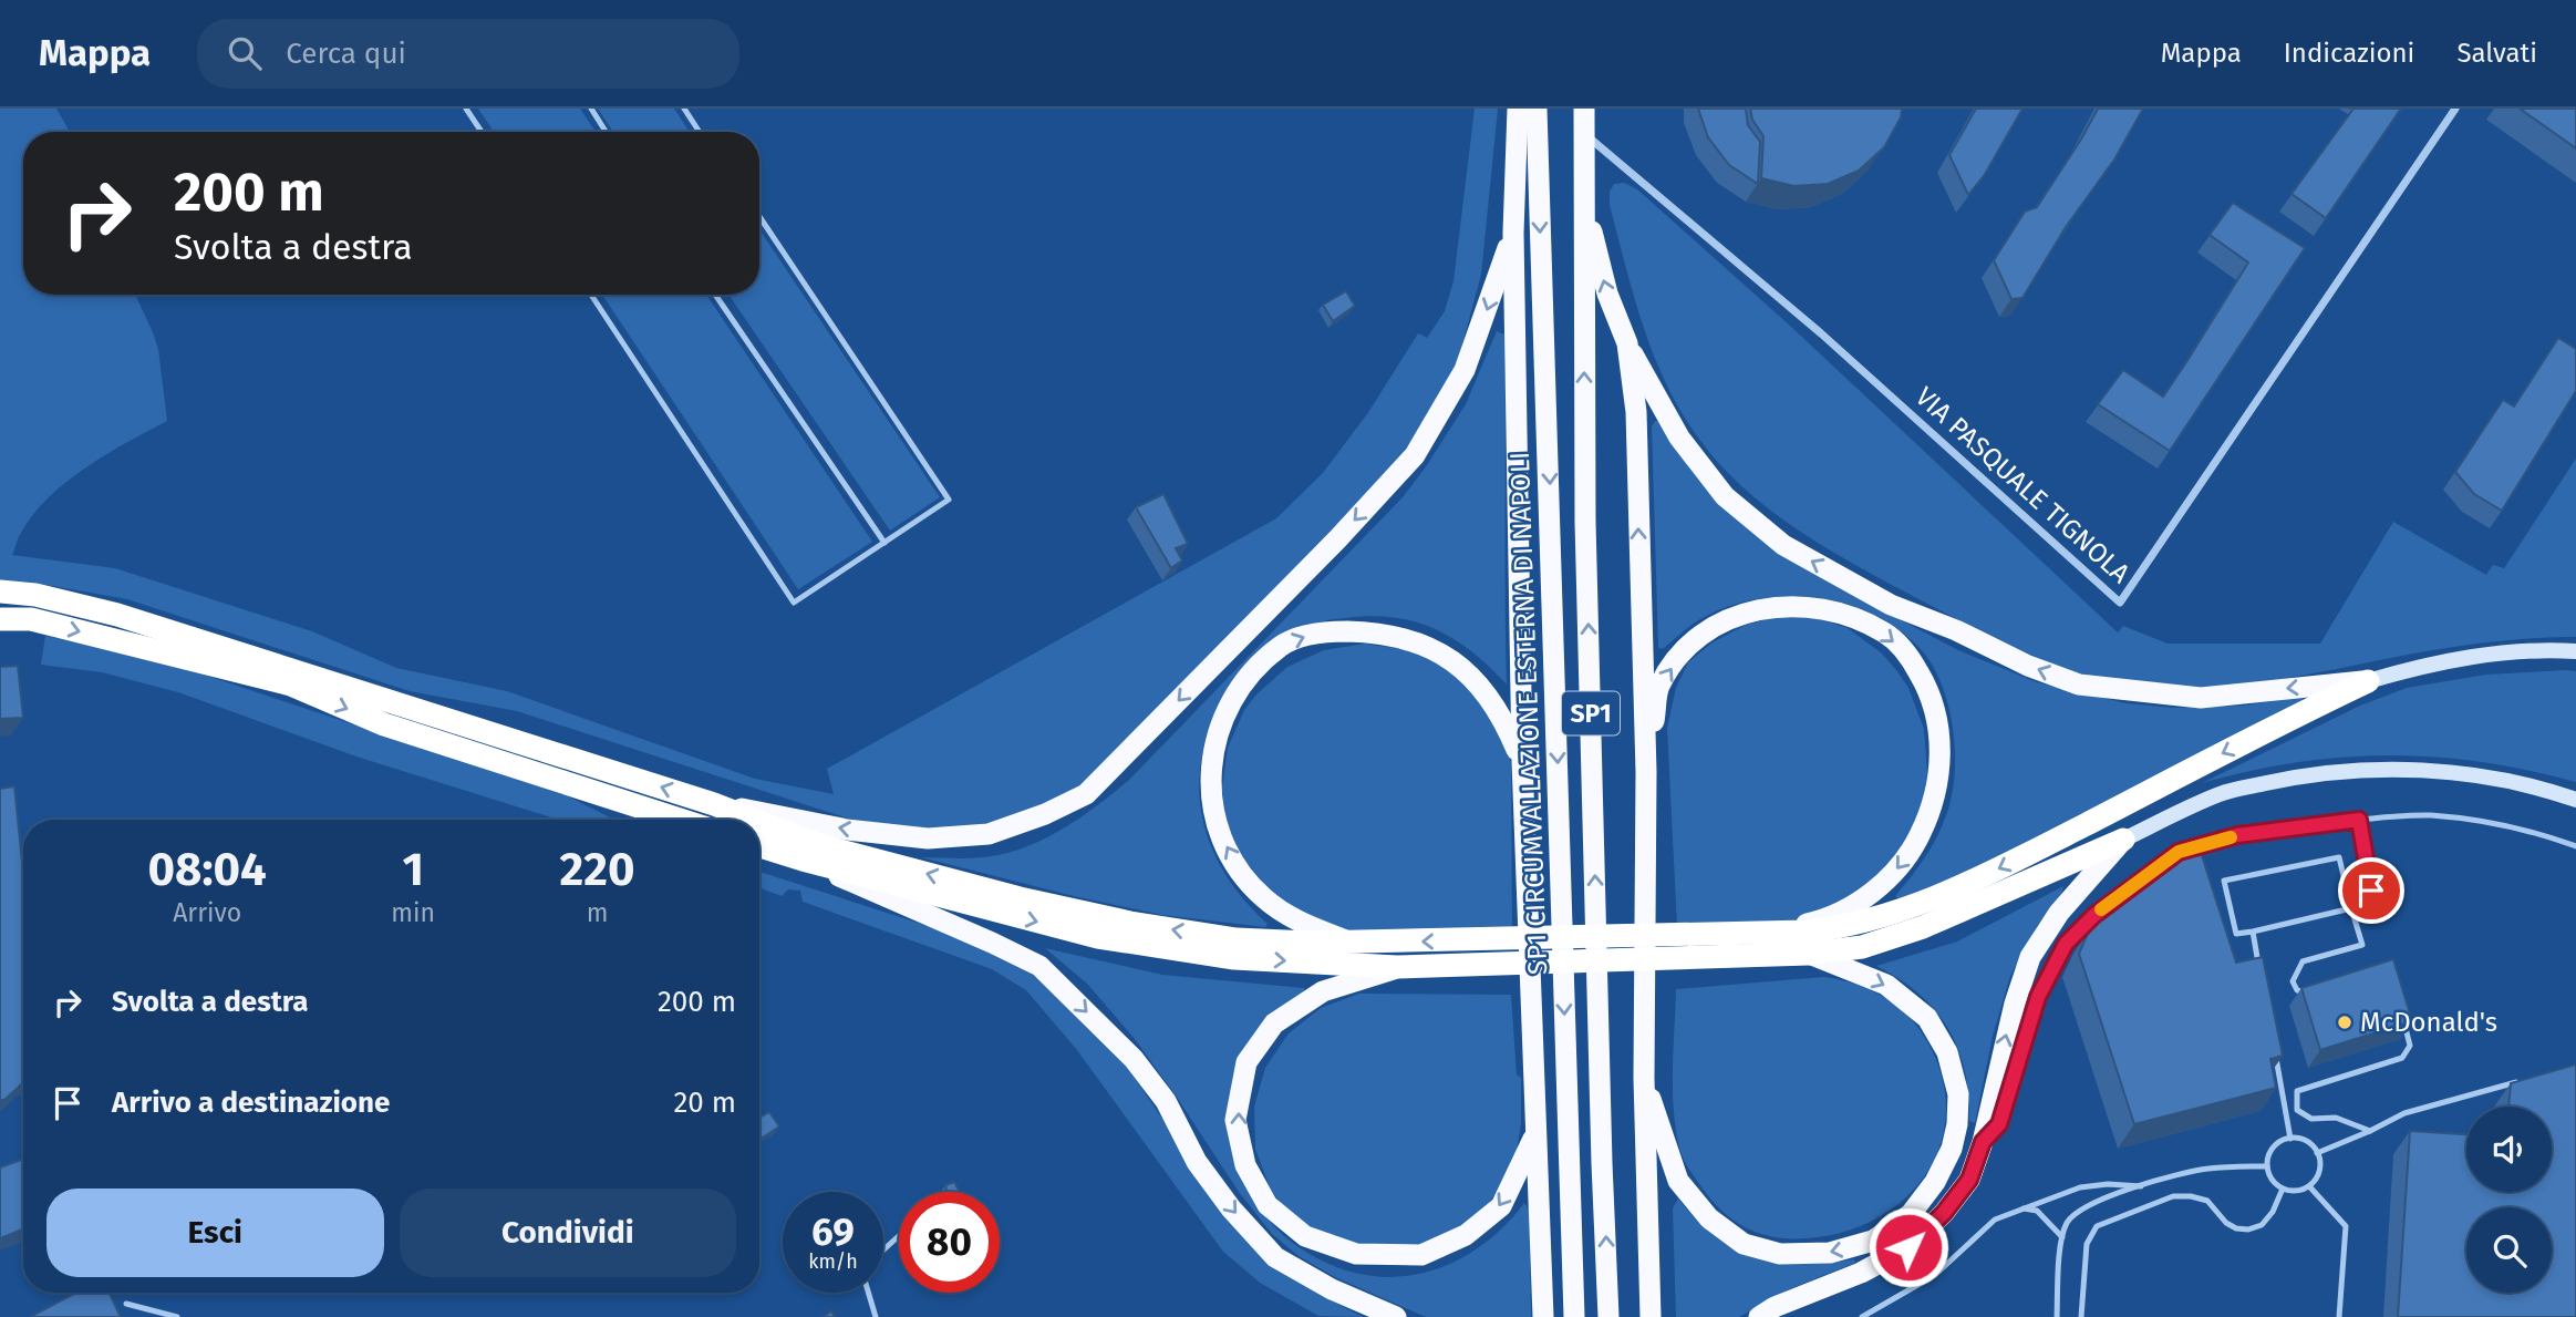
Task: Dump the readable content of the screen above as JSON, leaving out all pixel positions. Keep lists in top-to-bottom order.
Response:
{
  "streets": {
    "highway": ["SP1 CIRCUMVALLAZIONE ESTERNA DI NAPOLI", "SP1"],
    "street": ["VIA PASQUALE TIGNOLA"]
  },
  "crossings": [
    ["VIA PASQUALE TIGNOLA", "SP1"]
  ],
  "places": ["McDonald's"],
  "page": {
    "header": "Mappa",
    "search": "Cerca qui",
    "nav": ["Mappa", "Indicazioni", "Salvati"],
    "turn": ["200 m", "Svolta a destra"],
    "eta": [
      "08:04",
      "Arrivo",
      "1",
      "min",
      "220",
      "m"
    ],
    "list": [
      {
        "name": "Svolta a destra",
        "value": "200 m"
      },
      {
        "name": "Arrivo a destinazione",
        "value": "20 m"
      }
    ],
    "buttons": ["Esci", "Condividi"],
    "speed": "69 km/h",
    "limit": "80"
  }
}
